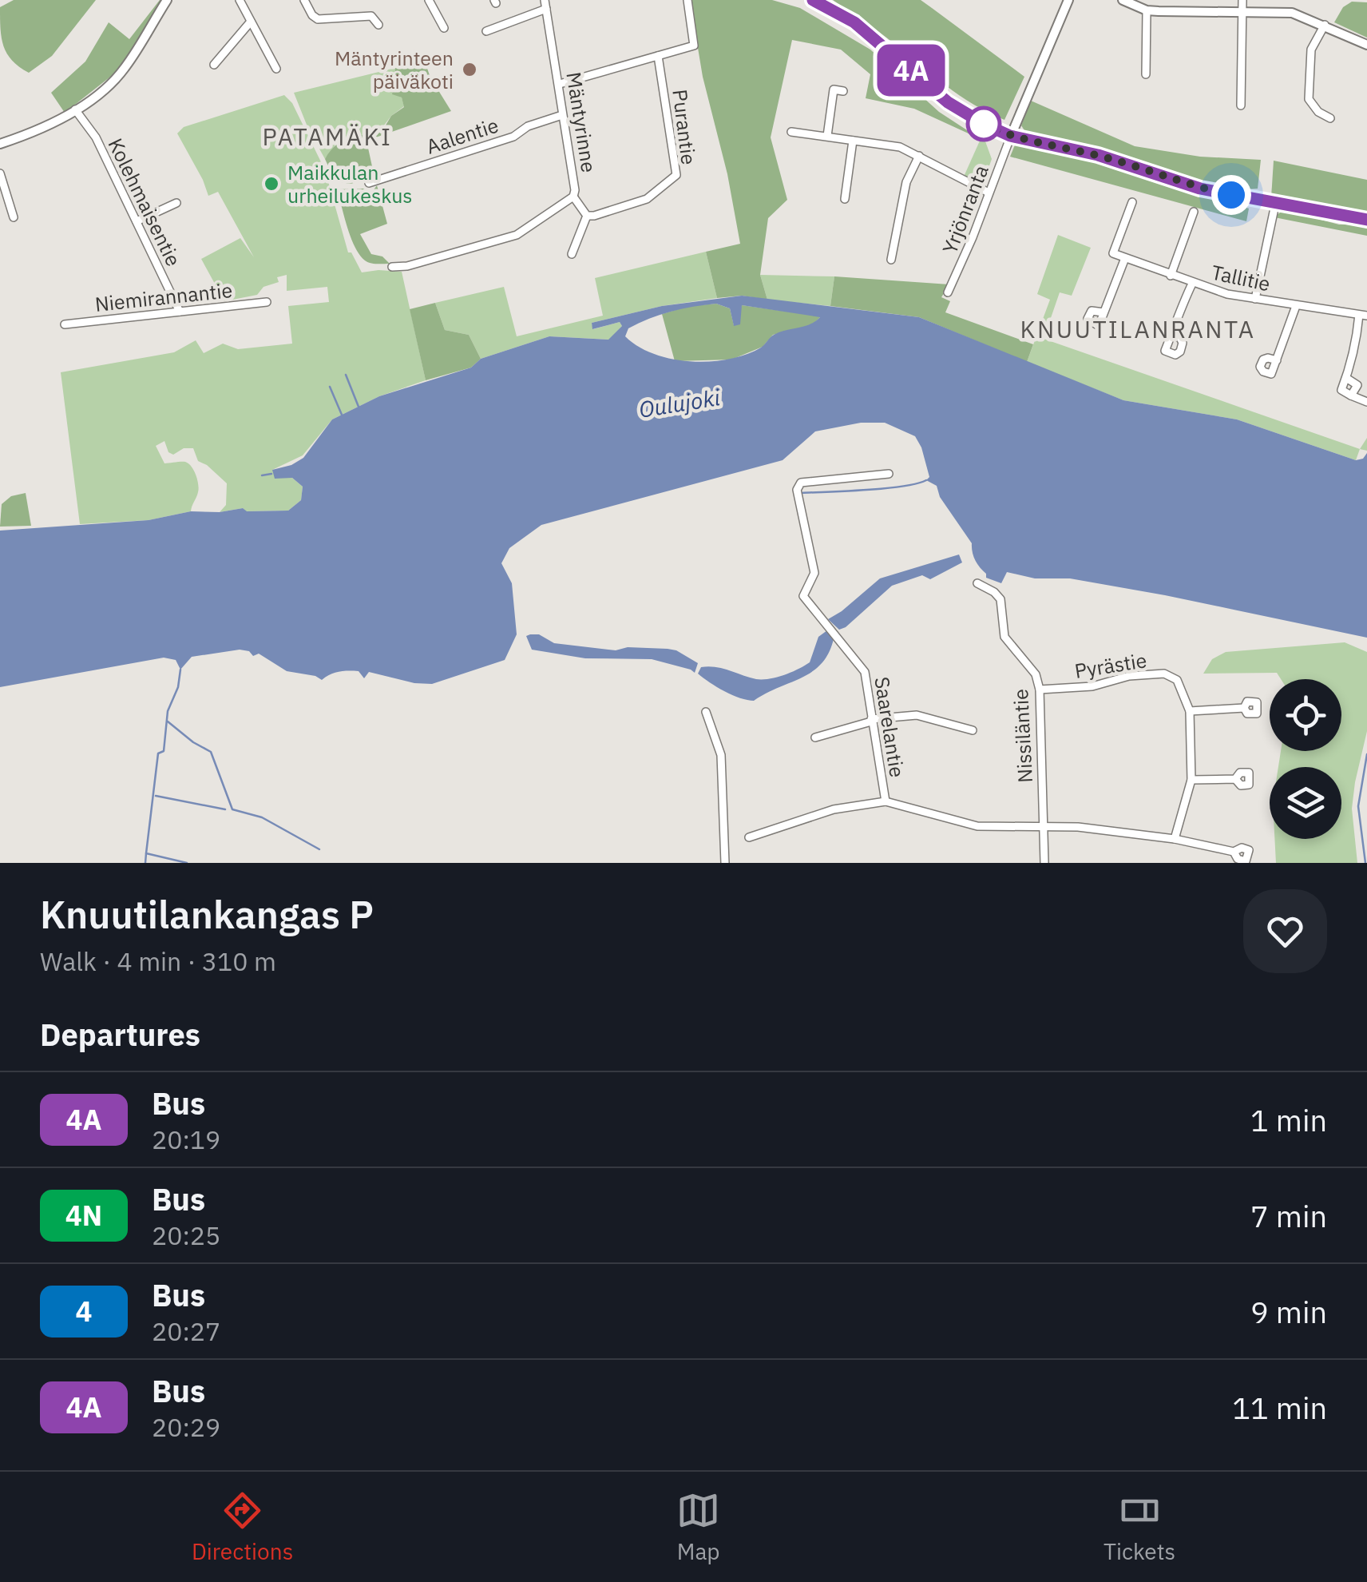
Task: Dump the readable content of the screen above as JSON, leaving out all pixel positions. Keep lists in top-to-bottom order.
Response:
{
  "streets": {
    "street": [
      "Mäntyrinne",
      "Purantie",
      "Aalentie",
      "Kolehmaisentie",
      "Yrjönranta",
      "Tallitie",
      "Niemirannantie",
      "Pyrästie",
      "Saarelantie",
      "Nissiläntie"
    ]
  },
  "crossings": [
    ["Mäntyrinne", "Aalentie"],
    ["Kolehmaisentie", "Niemirannantie"],
    ["Pyrästie", "Nissiläntie"]
  ],
  "districts": ["PATAMÄKI", "KNUUTILANRANTA"],
  "water": ["Oulujoki"],
  "places": ["Mäntyrinteen päiväkoti", "Maikkulan urheilukeskus"],
  "lines": ["bus line 4A"],
  "page": {
    "on_map": "4A",
    "heading": [
      ["Knuutilankangas P", "Walk · 4 min · 310 m"],
      "Departures"
    ],
    "list": [
      {
        "mark": "4A",
        "name": "Bus",
        "note": "20:19",
        "value": "1 min"
      },
      {
        "mark": "4N",
        "name": "Bus",
        "note": "20:25",
        "value": "7 min"
      },
      {
        "mark": "4",
        "name": "Bus",
        "note": "20:27",
        "value": "9 min"
      },
      {
        "mark": "4A",
        "name": "Bus",
        "note": "20:29",
        "value": "11 min"
      }
    ],
    "tabs": ["Directions", "Map", "Tickets"]
  }
}
